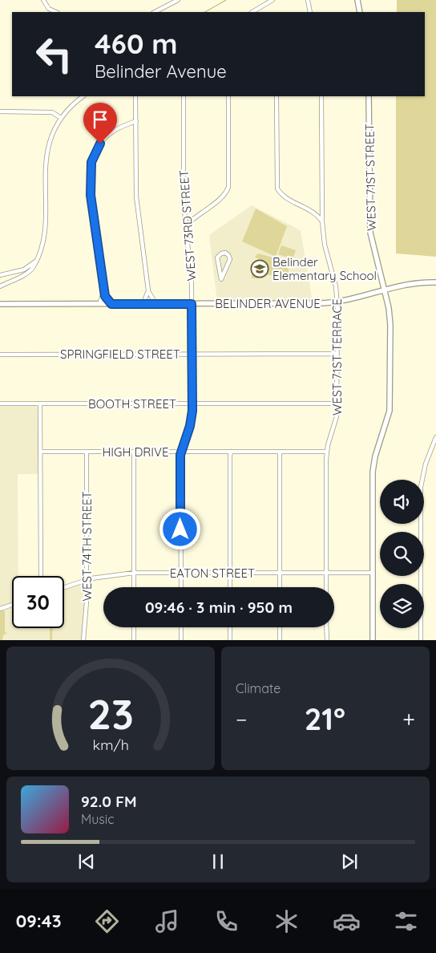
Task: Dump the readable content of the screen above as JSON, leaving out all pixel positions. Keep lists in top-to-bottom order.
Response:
{
  "streets": {
    "street": [
      "WEST 71ST STREET",
      "WEST 73RD STREET",
      "BELINDER AVENUE",
      "SPRINGFIELD STREET",
      "WEST 71ST TERRACE",
      "BOOTH STREET",
      "HIGH DRIVE",
      "WEST 74TH STREET",
      "EATON STREET"
    ]
  },
  "crossings": [
    ["WEST 71ST STREET", "BELINDER AVENUE"],
    ["WEST 71ST STREET", "EATON STREET"],
    ["WEST 73RD STREET", "BELINDER AVENUE"],
    ["WEST 73RD STREET", "SPRINGFIELD STREET"],
    ["WEST 73RD STREET", "BOOTH STREET"],
    ["WEST 73RD STREET", "HIGH DRIVE"],
    ["WEST 73RD STREET", "EATON STREET"],
    ["BELINDER AVENUE", "WEST 71ST TERRACE"],
    ["SPRINGFIELD STREET", "WEST 71ST TERRACE"],
    ["WEST 71ST TERRACE", "BOOTH STREET"],
    ["WEST 71ST TERRACE", "HIGH DRIVE"],
    ["WEST 71ST TERRACE", "EATON STREET"],
    ["HIGH DRIVE", "WEST 74TH STREET"],
    ["WEST 74TH STREET", "EATON STREET"]
  ],
  "places": {
    "school or university": ["Belinder Elementary School"]
  },
  "page": {
    "turn": ["460 m", "Belinder Avenue"],
    "limit": "30",
    "trip": "09:46 · 3 min · 950 m",
    "tile": "Climate",
    "heat": ["−", "21°", "+"],
    "song": ["92.0 FM", "Music"],
    "tabs": "09:43",
    "gauge": ["23", "km/h"]
  }
}
